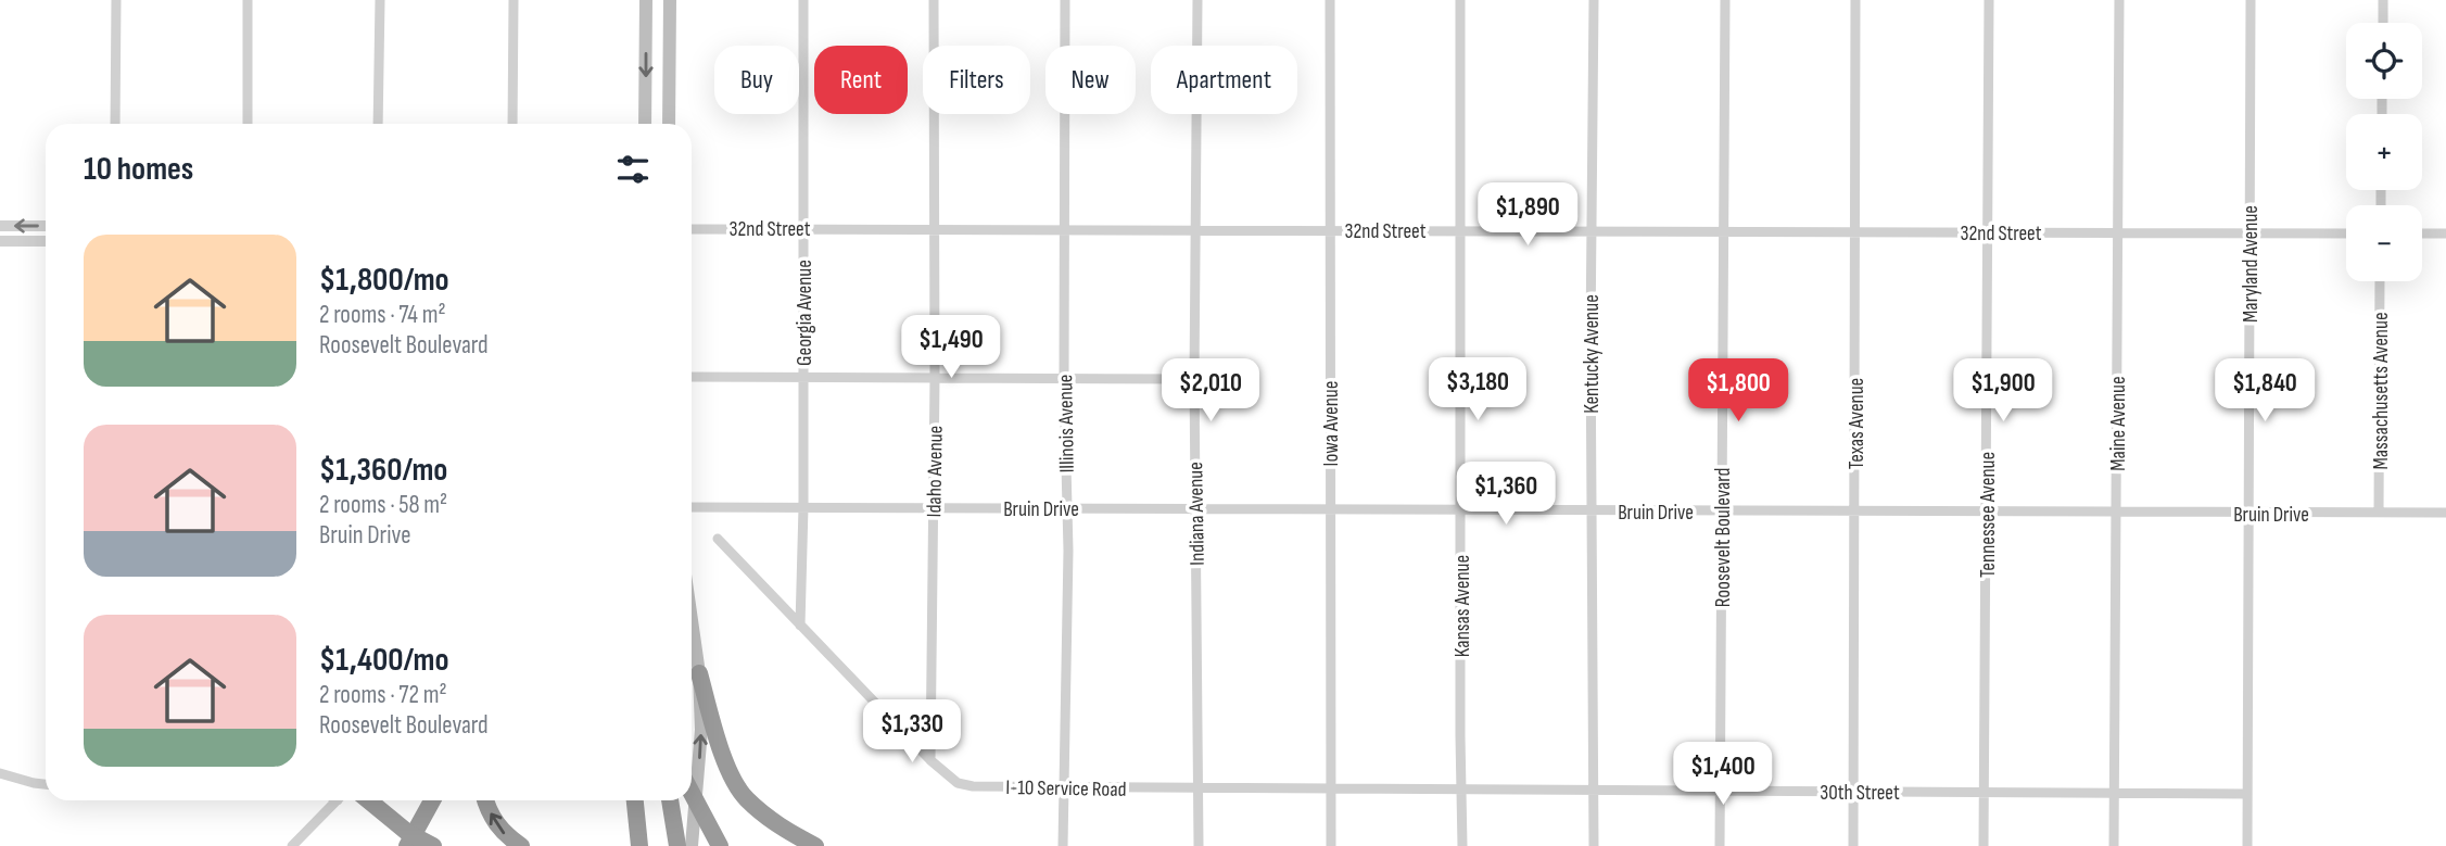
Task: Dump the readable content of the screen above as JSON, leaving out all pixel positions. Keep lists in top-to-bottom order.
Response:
{
  "streets": {
    "street": [
      "32nd Street",
      "Maryland Avenue",
      "Georgia Avenue",
      "Kentucky Avenue",
      "Massachusetts Avenue",
      "Illinois Avenue",
      "Iowa Avenue",
      "Texas Avenue",
      "Maine Avenue",
      "Idaho Avenue",
      "Bruin Drive",
      "Indiana Avenue",
      "Tennessee Avenue",
      "Roosevelt Boulevard",
      "Kansas Avenue",
      "I-10 Service Road",
      "30th Street"
    ]
  },
  "crossings": [
    ["32nd Street", "Maryland Avenue"],
    ["32nd Street", "Georgia Avenue"],
    ["32nd Street", "Kentucky Avenue"],
    ["32nd Street", "Illinois Avenue"],
    ["32nd Street", "Iowa Avenue"],
    ["32nd Street", "Texas Avenue"],
    ["32nd Street", "Maine Avenue"],
    ["32nd Street", "Idaho Avenue"],
    ["32nd Street", "Indiana Avenue"],
    ["32nd Street", "Tennessee Avenue"],
    ["32nd Street", "Roosevelt Boulevard"],
    ["32nd Street", "Kansas Avenue"],
    ["Maryland Avenue", "Bruin Drive"],
    ["Maryland Avenue", "30th Street"],
    ["Georgia Avenue", "Bruin Drive"],
    ["Georgia Avenue", "I-10 Service Road"],
    ["Kentucky Avenue", "Bruin Drive"],
    ["Kentucky Avenue", "30th Street"],
    ["Massachusetts Avenue", "Bruin Drive"],
    ["Illinois Avenue", "Bruin Drive"],
    ["Illinois Avenue", "I-10 Service Road"],
    ["Iowa Avenue", "Bruin Drive"],
    ["Iowa Avenue", "30th Street"],
    ["Texas Avenue", "Bruin Drive"],
    ["Texas Avenue", "30th Street"],
    ["Maine Avenue", "Bruin Drive"],
    ["Maine Avenue", "30th Street"],
    ["Idaho Avenue", "Bruin Drive"],
    ["Idaho Avenue", "I-10 Service Road"],
    ["Bruin Drive", "Indiana Avenue"],
    ["Bruin Drive", "Tennessee Avenue"],
    ["Bruin Drive", "Roosevelt Boulevard"],
    ["Bruin Drive", "Kansas Avenue"],
    ["Indiana Avenue", "I-10 Service Road"],
    ["Indiana Avenue", "30th Street"],
    ["Tennessee Avenue", "30th Street"],
    ["Roosevelt Boulevard", "30th Street"],
    ["Kansas Avenue", "30th Street"],
    ["I-10 Service Road", "30th Street"]
  ],
  "page": {
    "map_buttons": ["+", "−"],
    "chip": [
      "Buy",
      "Rent",
      "Filters",
      "New",
      "Apartment"
    ],
    "heading": "10 homes",
    "price": [
      "$1,890",
      "$1,490",
      "$3,180",
      "$2,010",
      "$1,800",
      "$1,900",
      "$1,840",
      "$1,360",
      "$1,330",
      "$1,400"
    ],
    "list": [
      {
        "name": "$1,800/mo",
        "note": "2 rooms · 74 m² · Roosevelt Boulevard"
      },
      {
        "name": "$1,360/mo",
        "note": "2 rooms · 58 m² · Bruin Drive"
      },
      {
        "name": "$1,400/mo",
        "note": "2 rooms · 72 m² · Roosevelt Boulevard"
      }
    ]
  }
}
